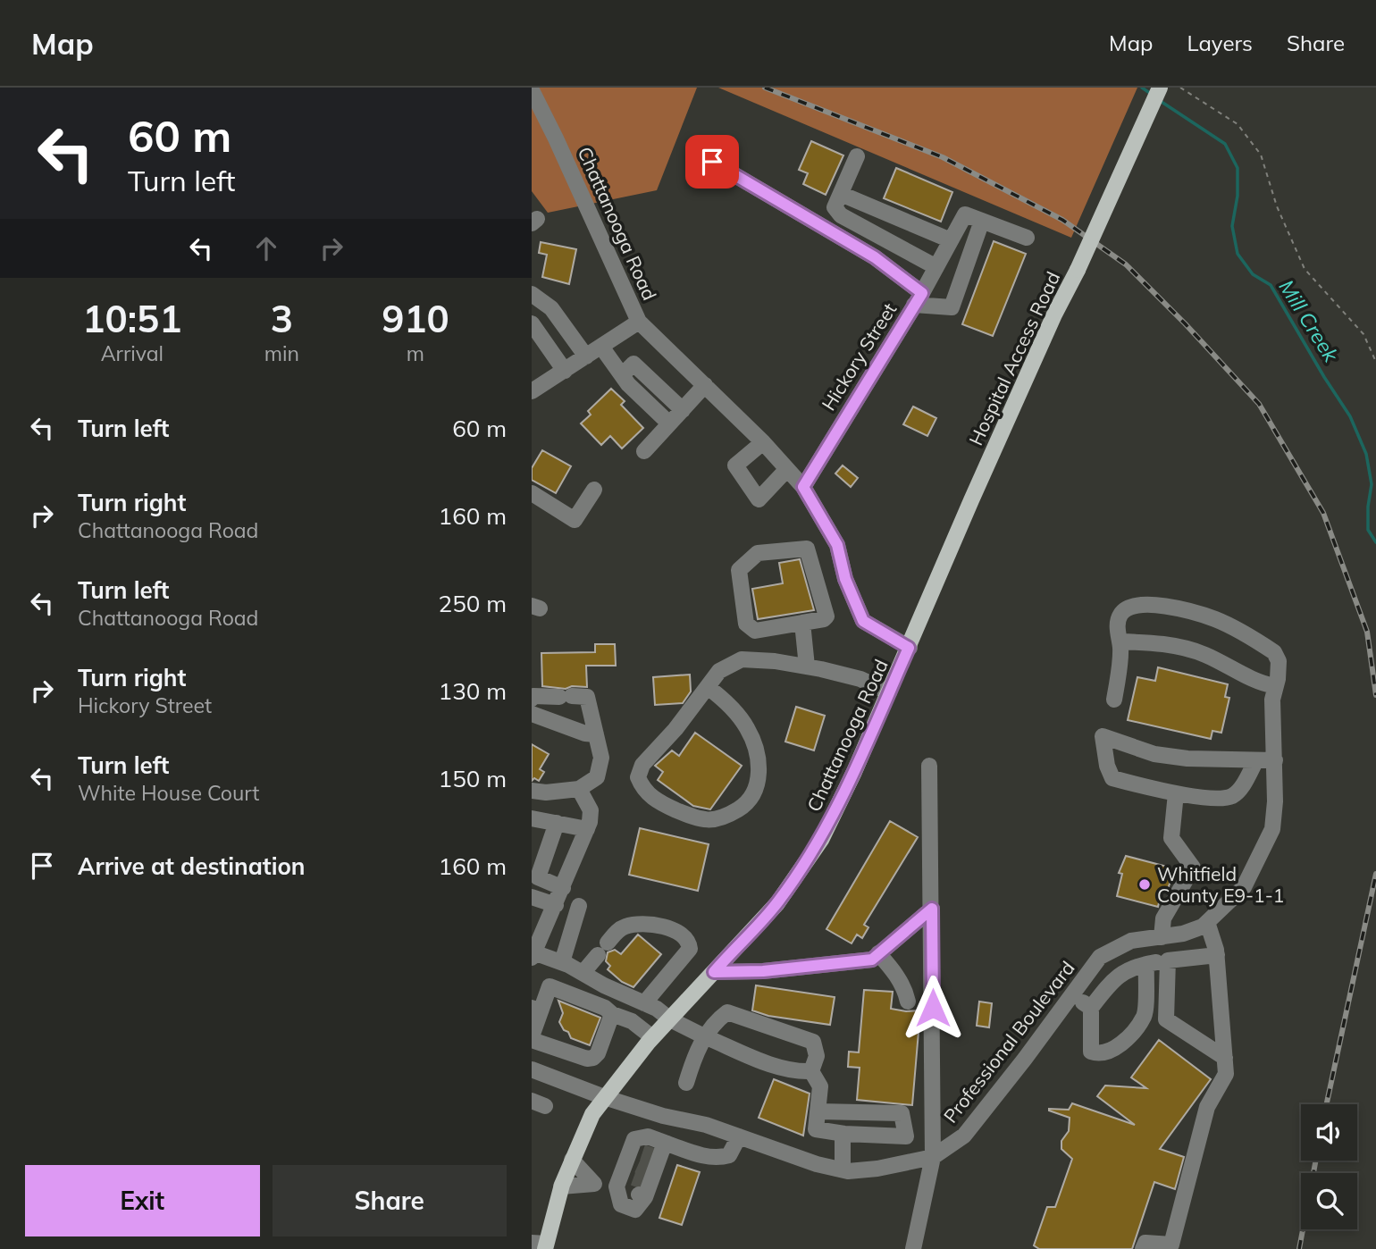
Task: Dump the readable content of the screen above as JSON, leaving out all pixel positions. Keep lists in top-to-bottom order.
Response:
{
  "streets": {
    "main road": ["Chattanooga Road", "Hospital Access Road"],
    "street": ["Hickory Street", "Professional Boulevard"]
  },
  "crossings": [
    ["Chattanooga Road", "Hickory Street"],
    ["Chattanooga Road", "Hospital Access Road"],
    ["Chattanooga Road", "Professional Boulevard"]
  ],
  "water": ["Mill Creek"],
  "places": ["Whitfield County E9-1-1"],
  "page": {
    "header": "Map",
    "nav": ["Map", "Layers", "Share"],
    "turn": ["60 m", "Turn left"],
    "eta": [
      "10:51",
      "Arrival",
      "3",
      "min",
      "910",
      "m"
    ],
    "list": [
      {
        "name": "Turn left",
        "value": "60 m"
      },
      {
        "name": "Turn right",
        "note": "Chattanooga Road",
        "value": "160 m"
      },
      {
        "name": "Turn left",
        "note": "Chattanooga Road",
        "value": "250 m"
      },
      {
        "name": "Turn right",
        "note": "Hickory Street",
        "value": "130 m"
      },
      {
        "name": "Turn left",
        "note": "White House Court",
        "value": "150 m"
      },
      {
        "name": "Arrive at destination",
        "value": "160 m"
      }
    ],
    "buttons": ["Exit", "Share"]
  }
}
